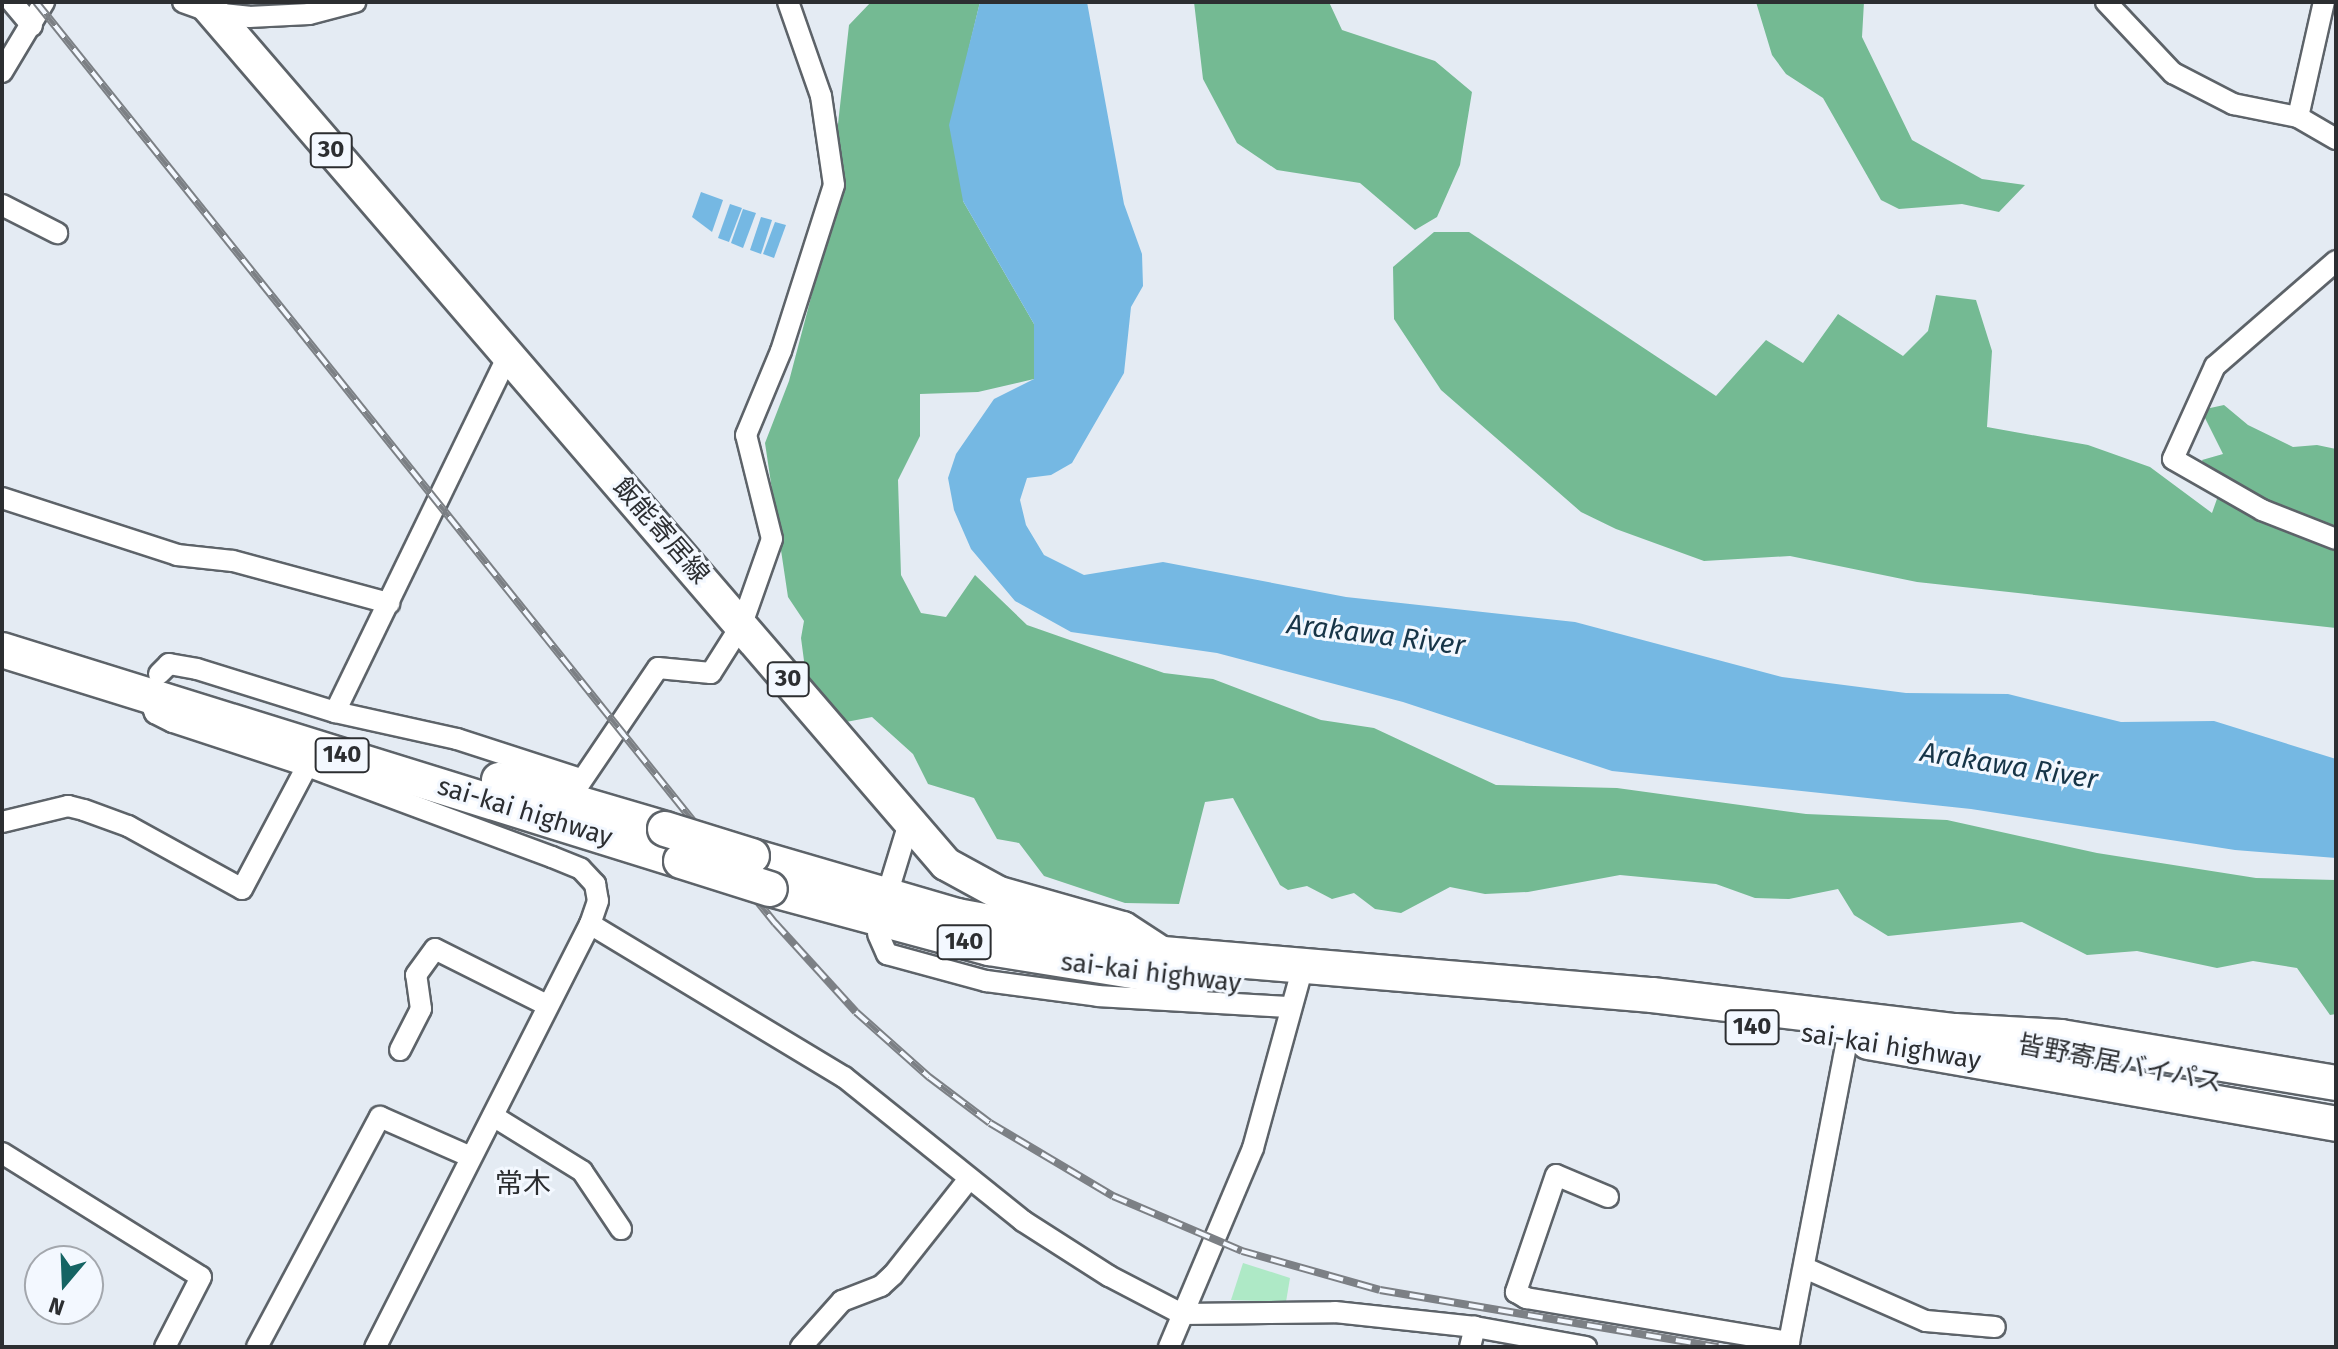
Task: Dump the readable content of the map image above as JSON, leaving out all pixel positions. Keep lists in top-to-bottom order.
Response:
{
  "streets": {
    "highway": ["140", "sai-kai highway", "皆野寄居バイパス"],
    "main road": ["30", "飯能寄居線"]
  },
  "crossings": [
    ["飯能寄居線", "sai-kai highway"],
    ["sai-kai highway", "皆野寄居バイパス"]
  ],
  "districts": ["常木"],
  "water": ["Arakawa River"],
  "north": "bottom"
}
